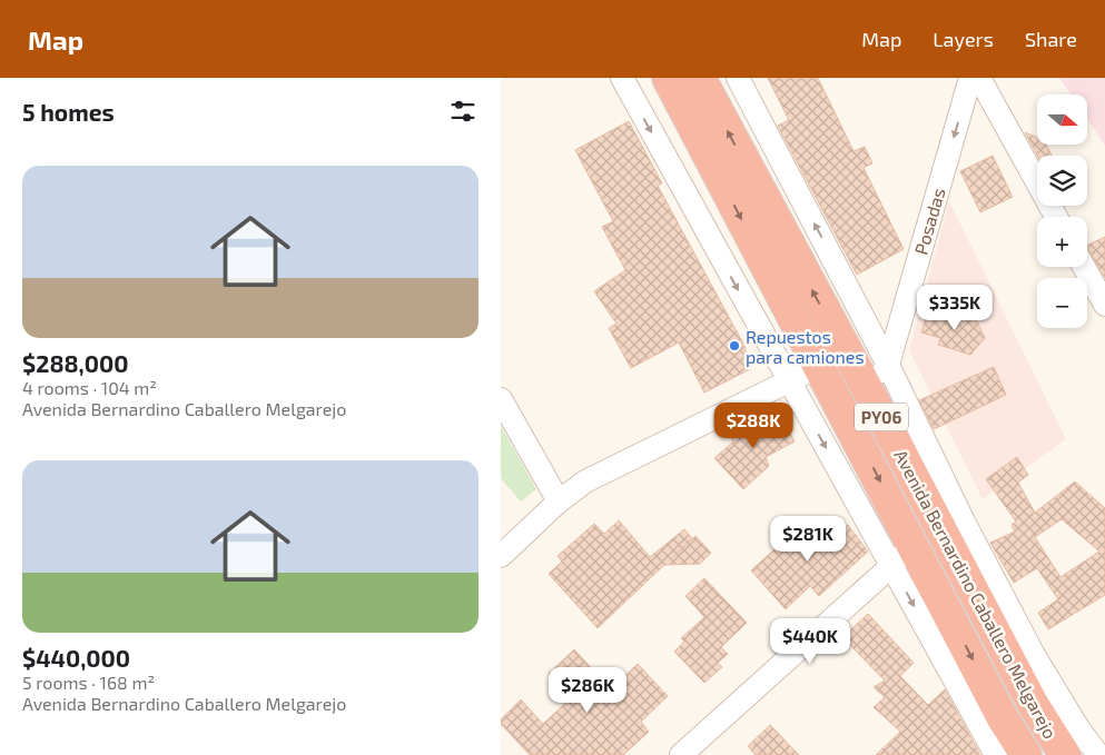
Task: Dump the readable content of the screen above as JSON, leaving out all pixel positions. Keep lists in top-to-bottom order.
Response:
{
  "streets": {
    "highway": ["PY06", "Avenida Bernardino Caballero Melgarejo"],
    "street": ["Posadas"]
  },
  "crossings": [
    ["Posadas", "Avenida Bernardino Caballero Melgarejo"]
  ],
  "one_way": ["Posadas"],
  "places": ["Repuestos para camiones"],
  "north": "right",
  "page": {
    "header": "Map",
    "nav": ["Map", "Layers", "Share"],
    "heading": "5 homes",
    "map_buttons": ["+", "−"],
    "list": [
      {
        "name": "$288,000",
        "note": "4 rooms · 104 m² · Avenida Bernardino Caballero Melgarejo"
      },
      {
        "name": "$440,000",
        "note": "5 rooms · 168 m² · Avenida Bernardino Caballero Melgarejo"
      }
    ],
    "price": [
      "$335K",
      "$288K",
      "$281K",
      "$440K",
      "$286K"
    ]
  }
}
